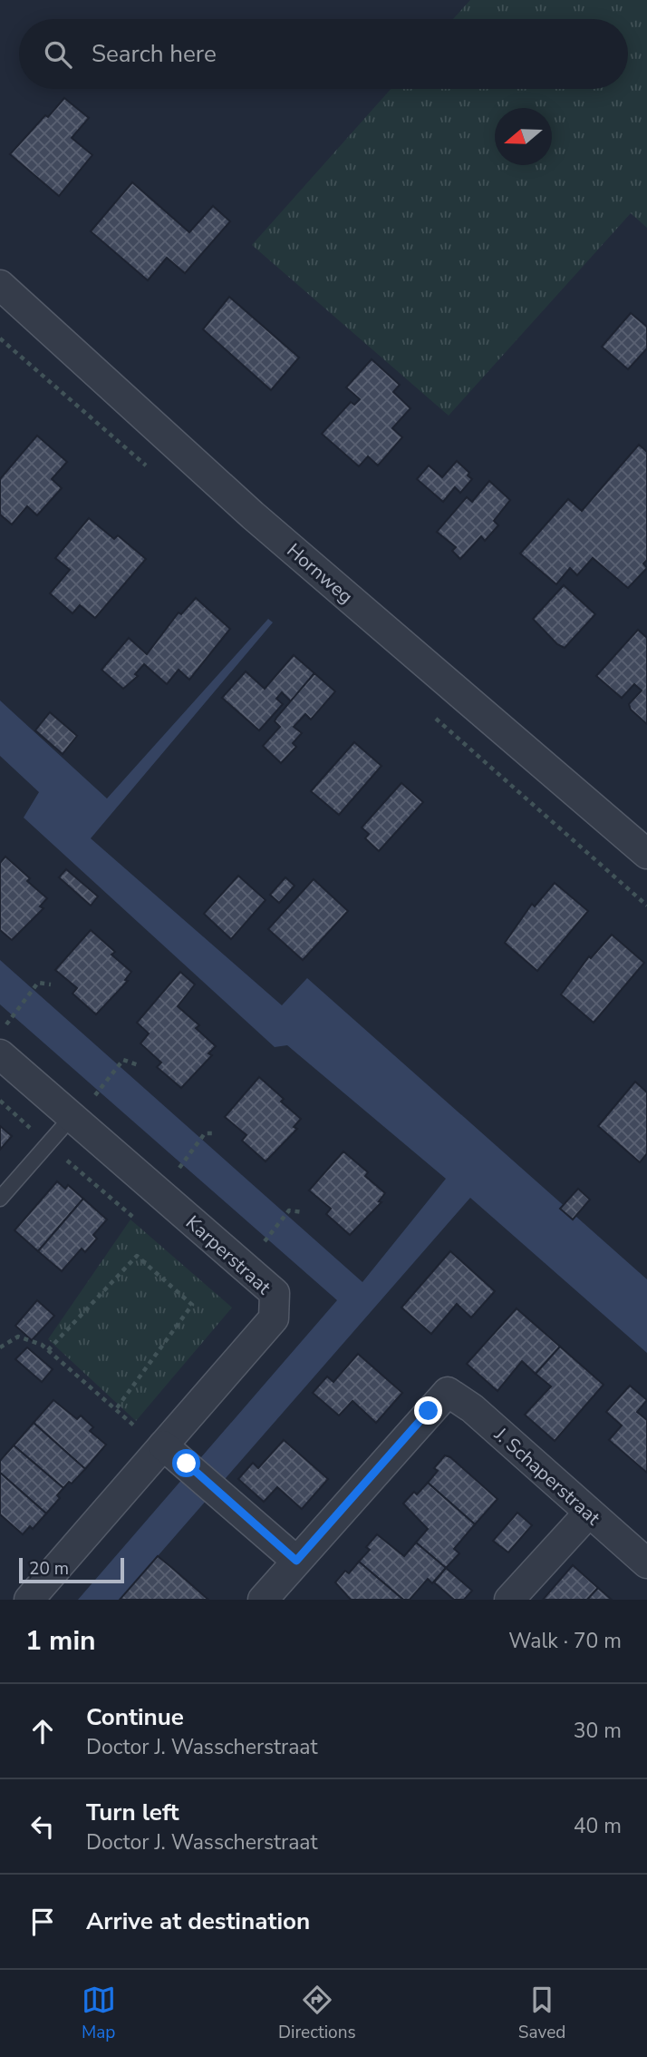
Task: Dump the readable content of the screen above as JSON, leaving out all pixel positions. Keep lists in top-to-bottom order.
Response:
{
  "streets": {
    "street": ["Hornweg", "Karperstraat", "J. Schaperstraat"]
  },
  "scale_bar": "20 m",
  "north": "left",
  "page": {
    "search": "Search here",
    "scale": "20 m",
    "heading": ["1 min", "Walk · 70 m"],
    "list": [
      ["Continue", "Doctor J. Wasscherstraat", "30 m"],
      ["Turn left", "Doctor J. Wasscherstraat", "40 m"],
      "Arrive at destination"
    ],
    "nav": ["Map", "Directions", "Saved"]
  }
}
